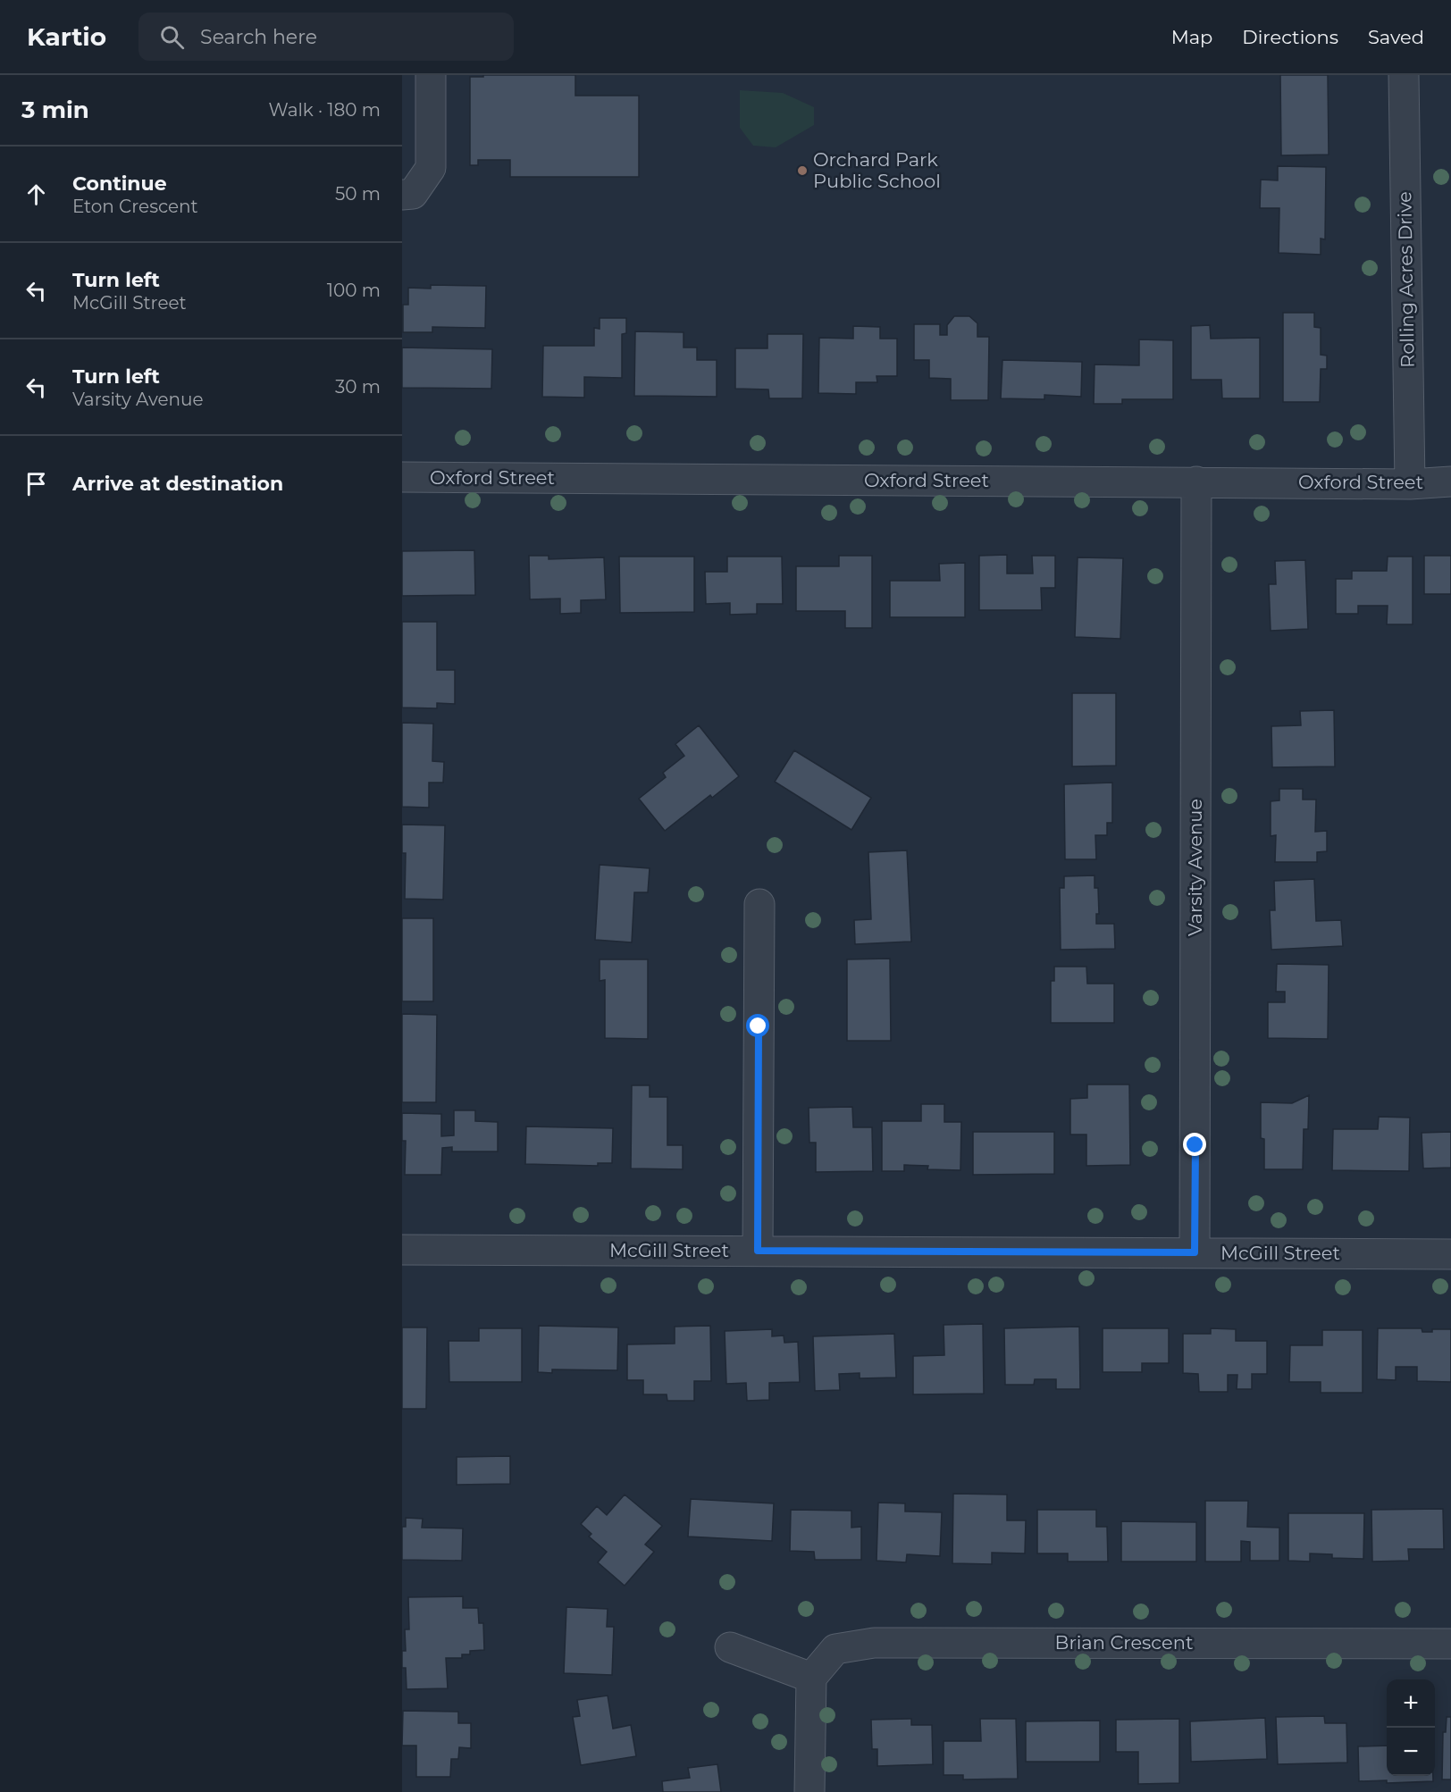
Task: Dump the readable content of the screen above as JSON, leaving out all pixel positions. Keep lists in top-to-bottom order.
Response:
{
  "streets": {
    "street": [
      "Rolling Acres Drive",
      "Oxford Street",
      "Varsity Avenue",
      "McGill Street",
      "Brian Crescent"
    ]
  },
  "crossings": [
    ["Rolling Acres Drive", "Oxford Street"],
    ["Oxford Street", "Varsity Avenue"],
    ["Varsity Avenue", "McGill Street"]
  ],
  "places": ["Orchard Park Public School"],
  "page": {
    "header": "Kartio",
    "search": "Search here",
    "nav": ["Map", "Directions", "Saved"],
    "heading": ["3 min", "Walk · 180 m"],
    "list": [
      ["Continue", "Eton Crescent", "50 m"],
      ["Turn left", "McGill Street", "100 m"],
      ["Turn left", "Varsity Avenue", "30 m"],
      "Arrive at destination"
    ],
    "map_buttons": ["+", "−"]
  }
}
